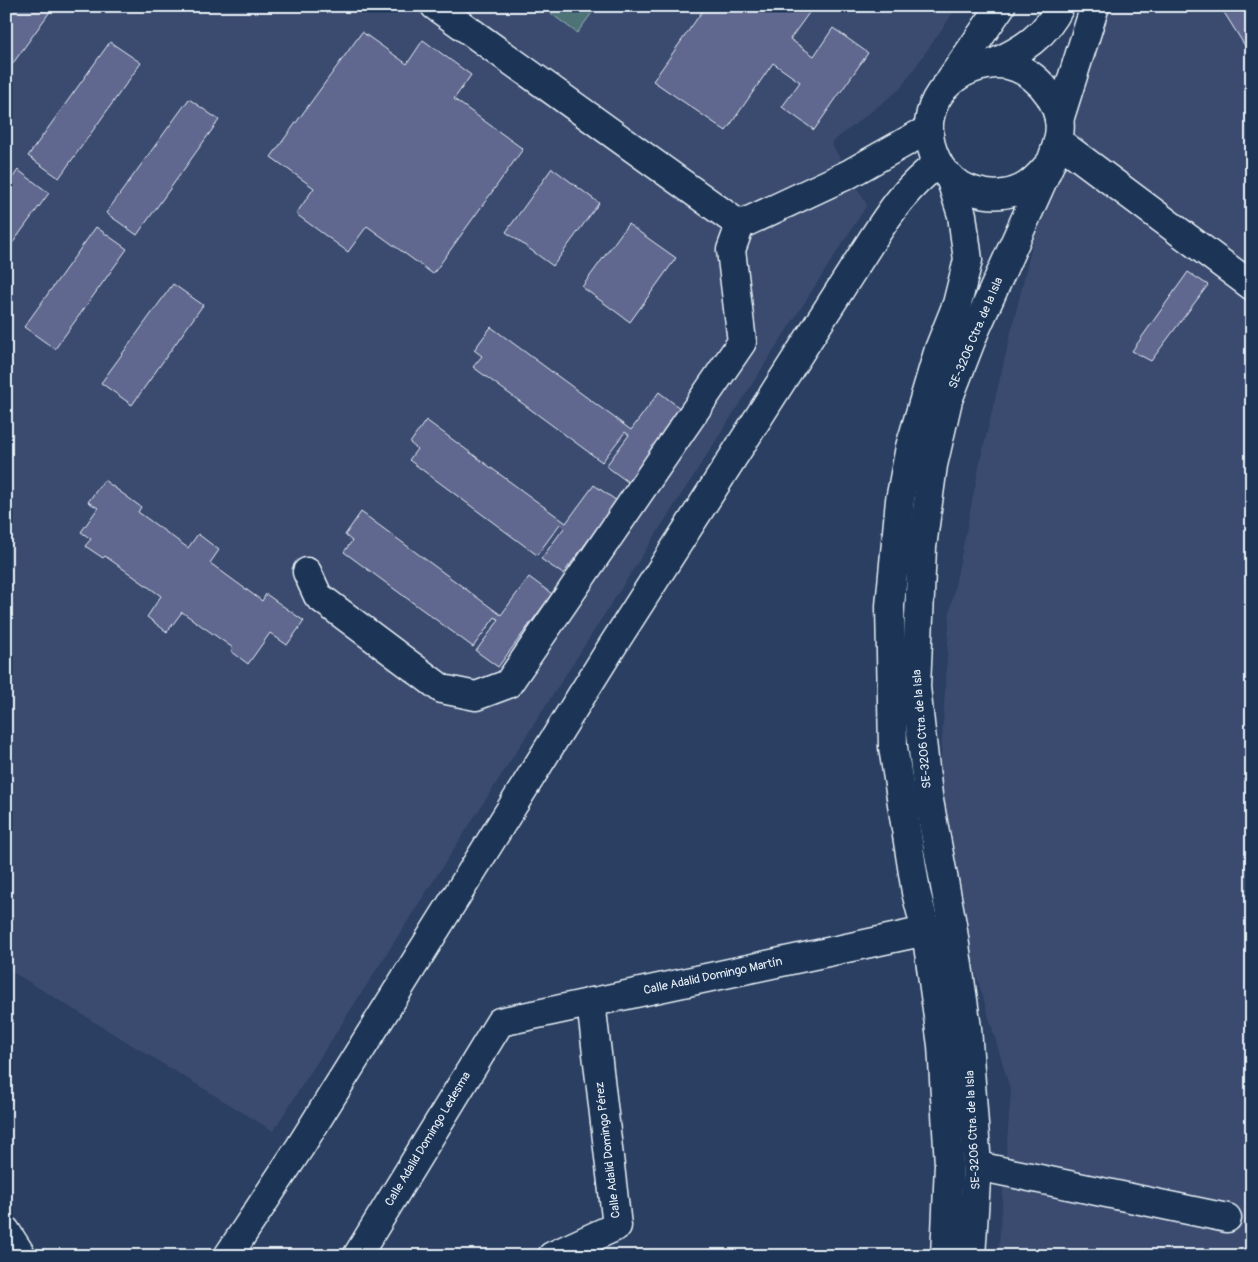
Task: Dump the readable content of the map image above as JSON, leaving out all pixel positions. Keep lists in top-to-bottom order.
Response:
{
  "streets": {
    "street": [
      "SE-3206 Ctra. de la Isla",
      "Calle Adalid Domingo Martín",
      "Calle Adalid Domingo Ledesma",
      "Calle Adalid Domingo Pérez"
    ]
  },
  "crossings": [
    ["SE-3206 Ctra. de la Isla", "Calle Adalid Domingo Martín"],
    ["Calle Adalid Domingo Martín", "Calle Adalid Domingo Ledesma"],
    ["Calle Adalid Domingo Martín", "Calle Adalid Domingo Pérez"]
  ]
}
